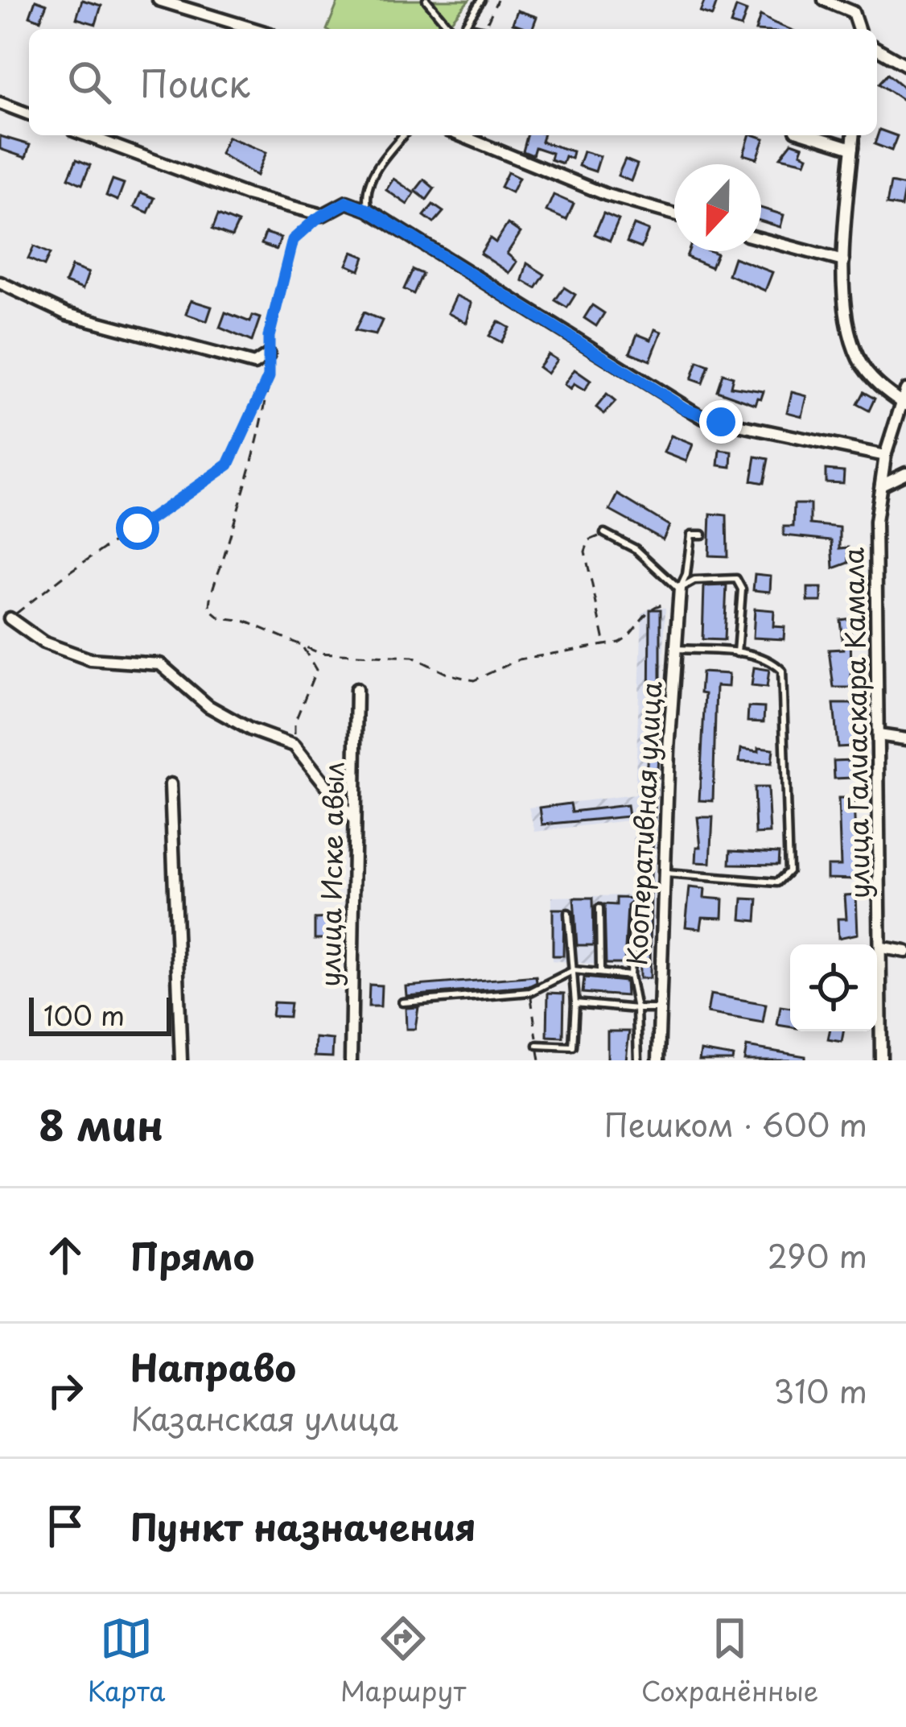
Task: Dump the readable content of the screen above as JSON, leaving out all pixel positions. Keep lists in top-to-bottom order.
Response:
{
  "streets": {
    "street": ["улица Галиаскара Камала", "Кооперативная улица", "улица Иске авыл"]
  },
  "scale_bar": "100 m",
  "north": "bottom",
  "page": {
    "search": "Поиск",
    "scale": "100 m",
    "heading": ["8 мин", "Пешком · 600 m"],
    "list": [
      ["Прямо", "290 m"],
      ["Направо", "Казанская улица", "310 m"],
      "Пункт назначения"
    ],
    "nav": ["Карта", "Маршрут", "Сохранённые"]
  }
}
